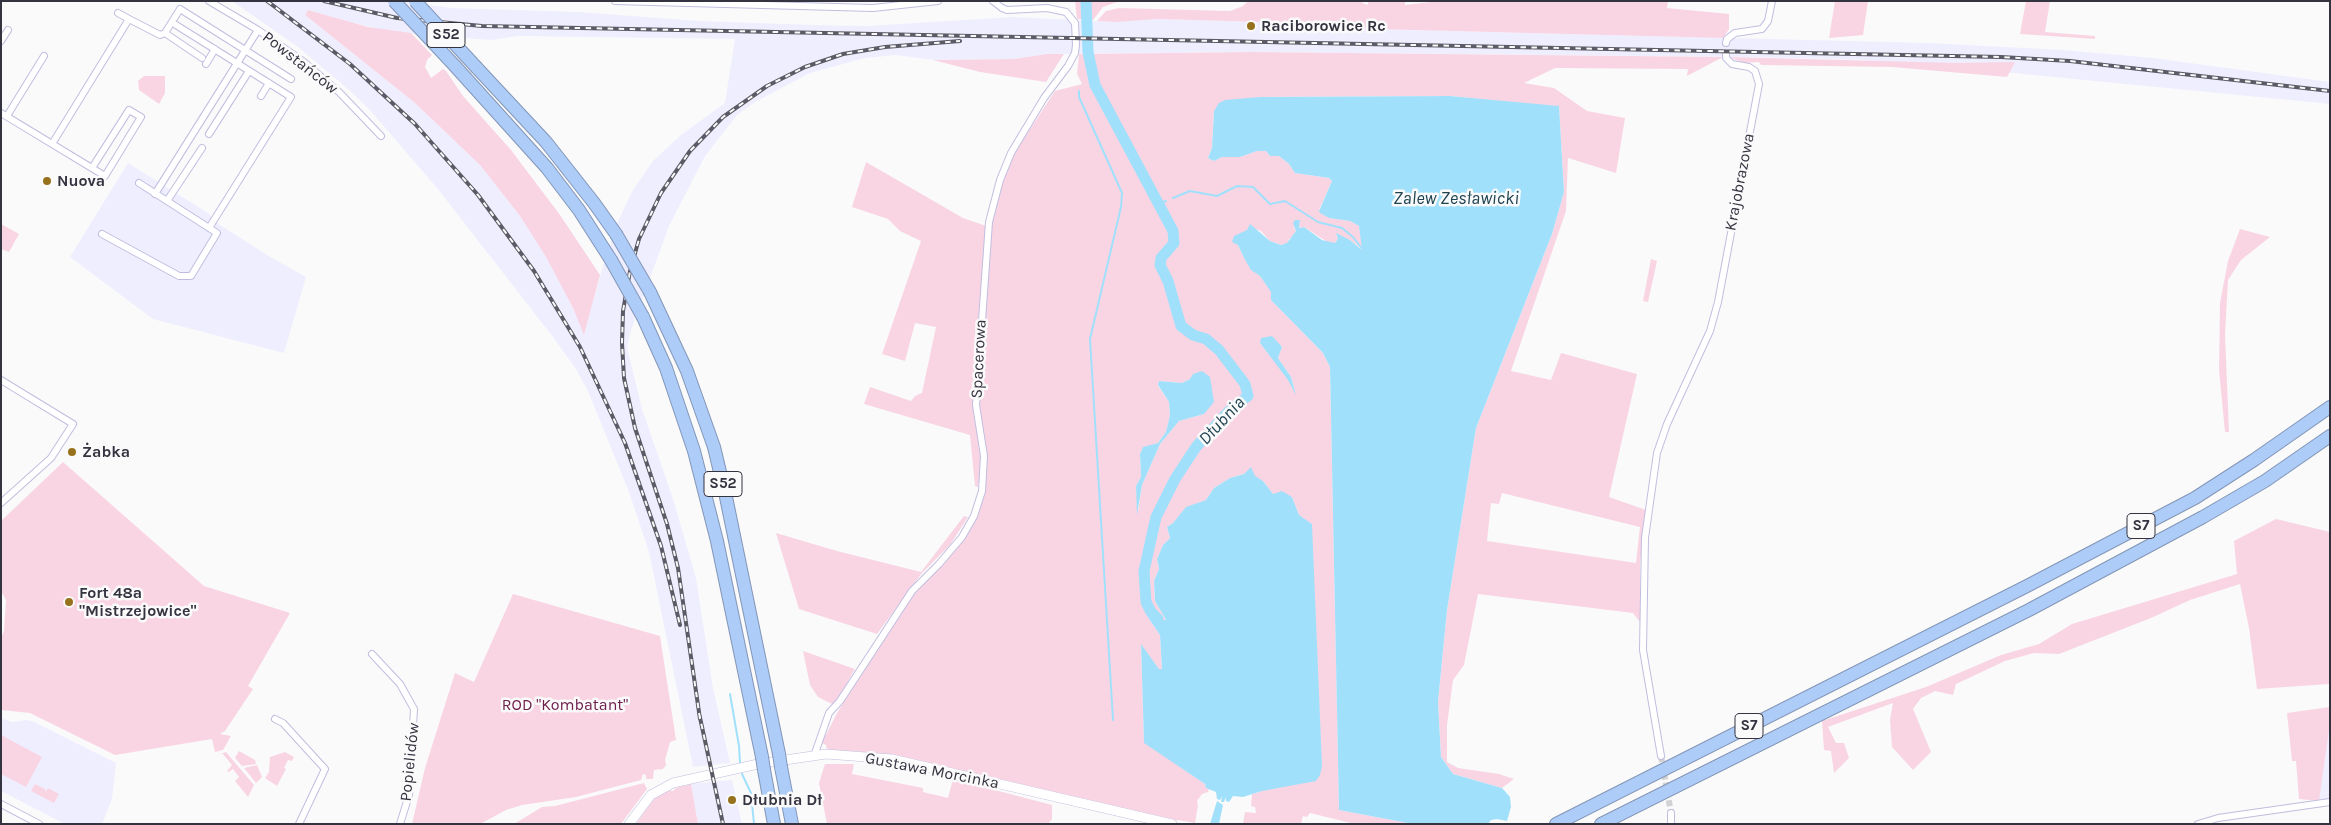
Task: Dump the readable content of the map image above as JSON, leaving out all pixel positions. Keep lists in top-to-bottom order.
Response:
{
  "streets": {
    "highway": ["S52", "S7"],
    "street": [
      "Powstańców",
      "Krajobrazowa",
      "Spacerowa",
      "Popielidów",
      "Gustawa Morcinka"
    ]
  },
  "crossings": [
    ["Spacerowa", "Gustawa Morcinka"]
  ],
  "water": ["Zalew Zesławicki", "Dłubnia"],
  "parks": ["ROD \"Kombatant\""],
  "places": [
    "Raciborowice Rc",
    "Nuova",
    "Żabka",
    "Fort 48a \"Mistrzejowice\"",
    "Dłubnia Dł"
  ]
}
